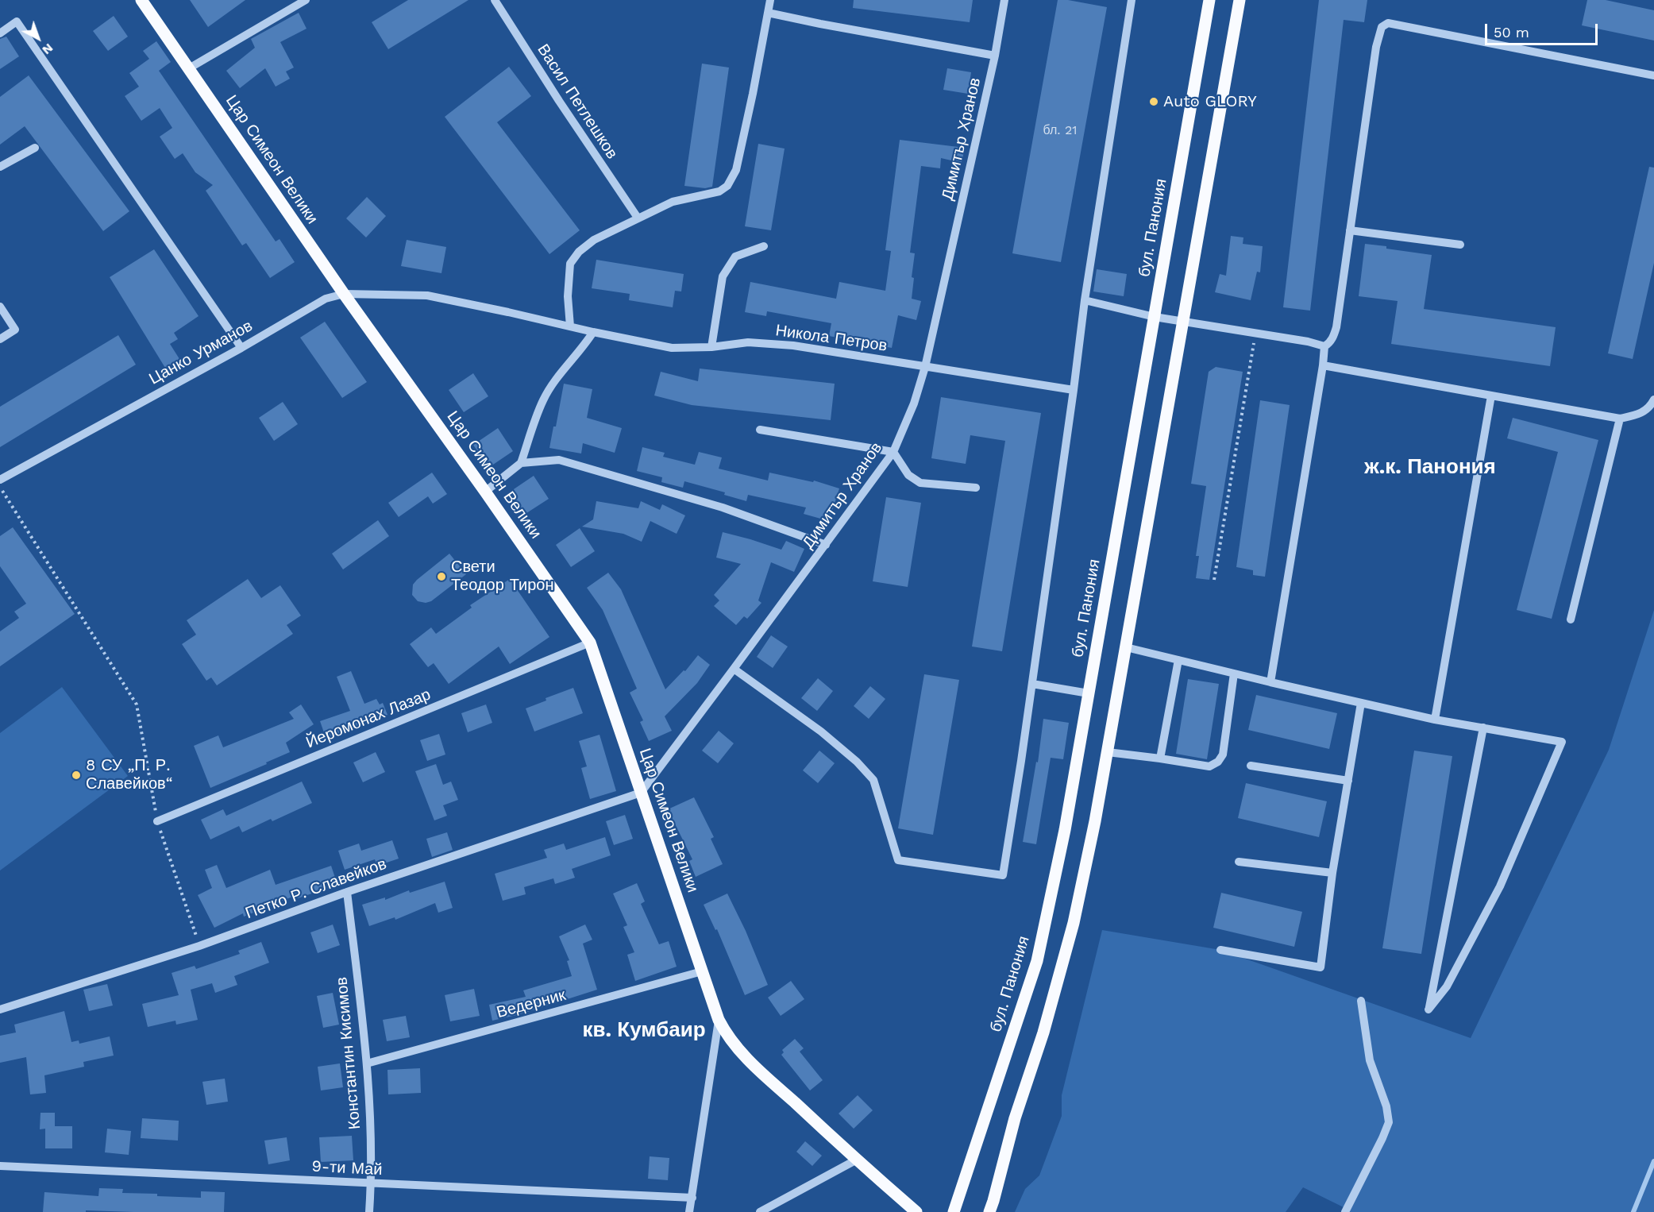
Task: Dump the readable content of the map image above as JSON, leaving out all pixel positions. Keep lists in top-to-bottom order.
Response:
{
  "streets": {
    "main road": ["Цар Симеон Велики", "бул. Панония"],
    "street": [
      "Васил Петлешков",
      "Димитър Хранов",
      "Никола Петров",
      "Цанко Урманов",
      "Йеромонах Лазар",
      "Петко Р. Славейков",
      "Ведерник",
      "Константин Кисимов",
      "9-ти Май"
    ]
  },
  "crossings": [
    ["Димитър Хранов", "Цар Симеон Велики"],
    ["Димитър Хранов", "Никола Петров"],
    ["Димитър Хранов", "Петко Р. Славейков"],
    ["Цар Симеон Велики", "Цанко Урманов"],
    ["Цар Симеон Велики", "Йеромонах Лазар"],
    ["Цар Симеон Велики", "Петко Р. Славейков"],
    ["Цар Симеон Велики", "Ведерник"],
    ["Цар Симеон Велики", "9-ти Май"],
    ["Никола Петров", "Цанко Урманов"],
    ["Петко Р. Славейков", "Константин Кисимов"],
    ["Ведерник", "Константин Кисимов"],
    ["Константин Кисимов", "9-ти Май"]
  ],
  "districts": ["ж.к. Панония", "кв. Кумбаир"],
  "places": ["Auto GLORY", "Свети Теодор Тирон", "8 СУ „П. Р. Славейков“"],
  "house_numbers": ["бл. 21"],
  "scale_bar": "50 m",
  "north": "bottom right"
}
